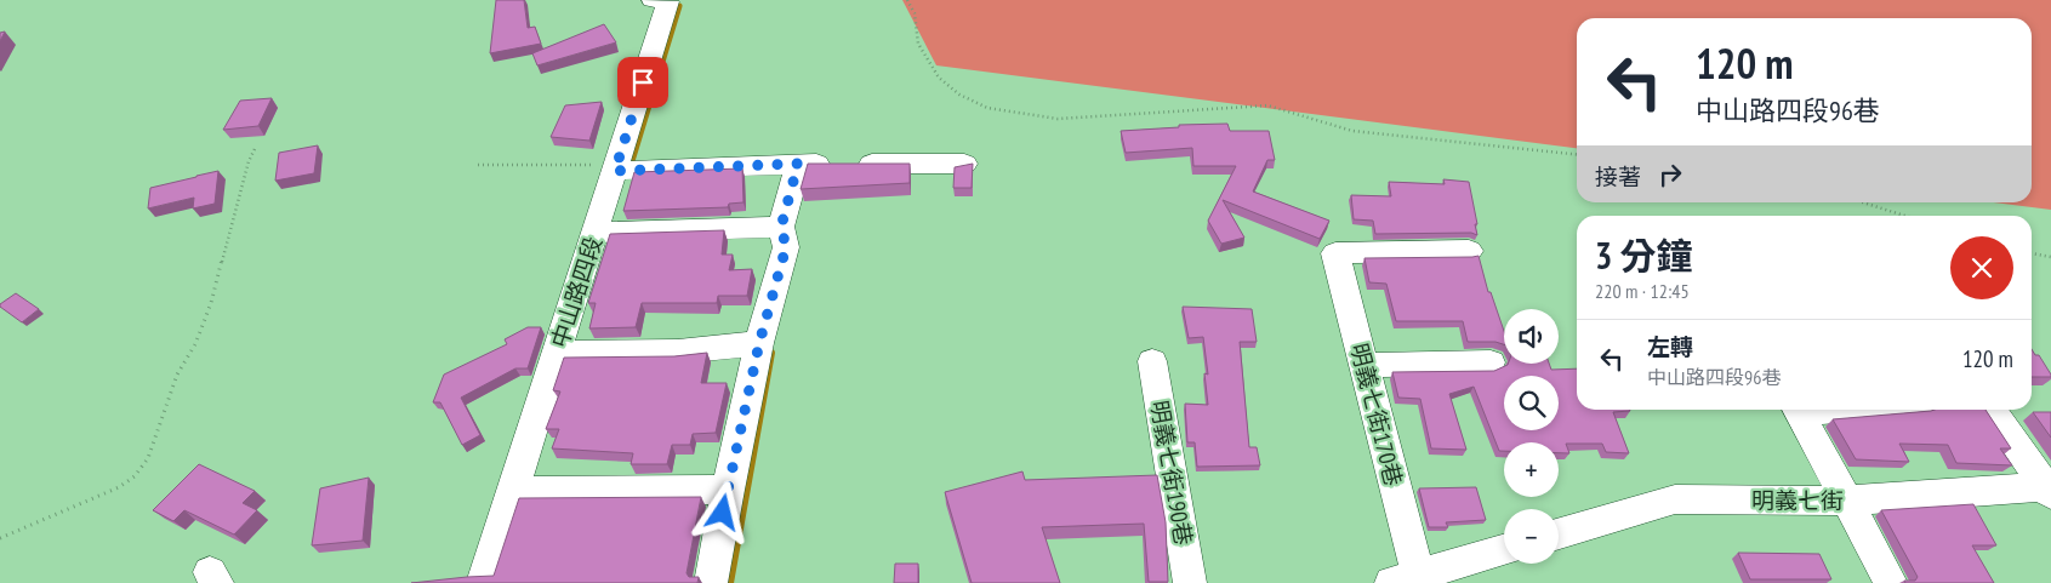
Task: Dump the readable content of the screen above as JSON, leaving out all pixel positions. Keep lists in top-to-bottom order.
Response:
{
  "streets": {
    "street": [
      "中山路四段",
      "明義七街170巷",
      "明義七街190巷",
      "明義七街"
    ]
  },
  "page": {
    "turn": ["120 m", "中山路四段96巷"],
    "then": "接著",
    "heading": ["3 分鐘", "220 m · 12:45"],
    "map_buttons": ["+", "−"],
    "list": [
      {
        "name": "左轉",
        "note": "中山路四段96巷",
        "value": "120 m"
      }
    ]
  }
}
